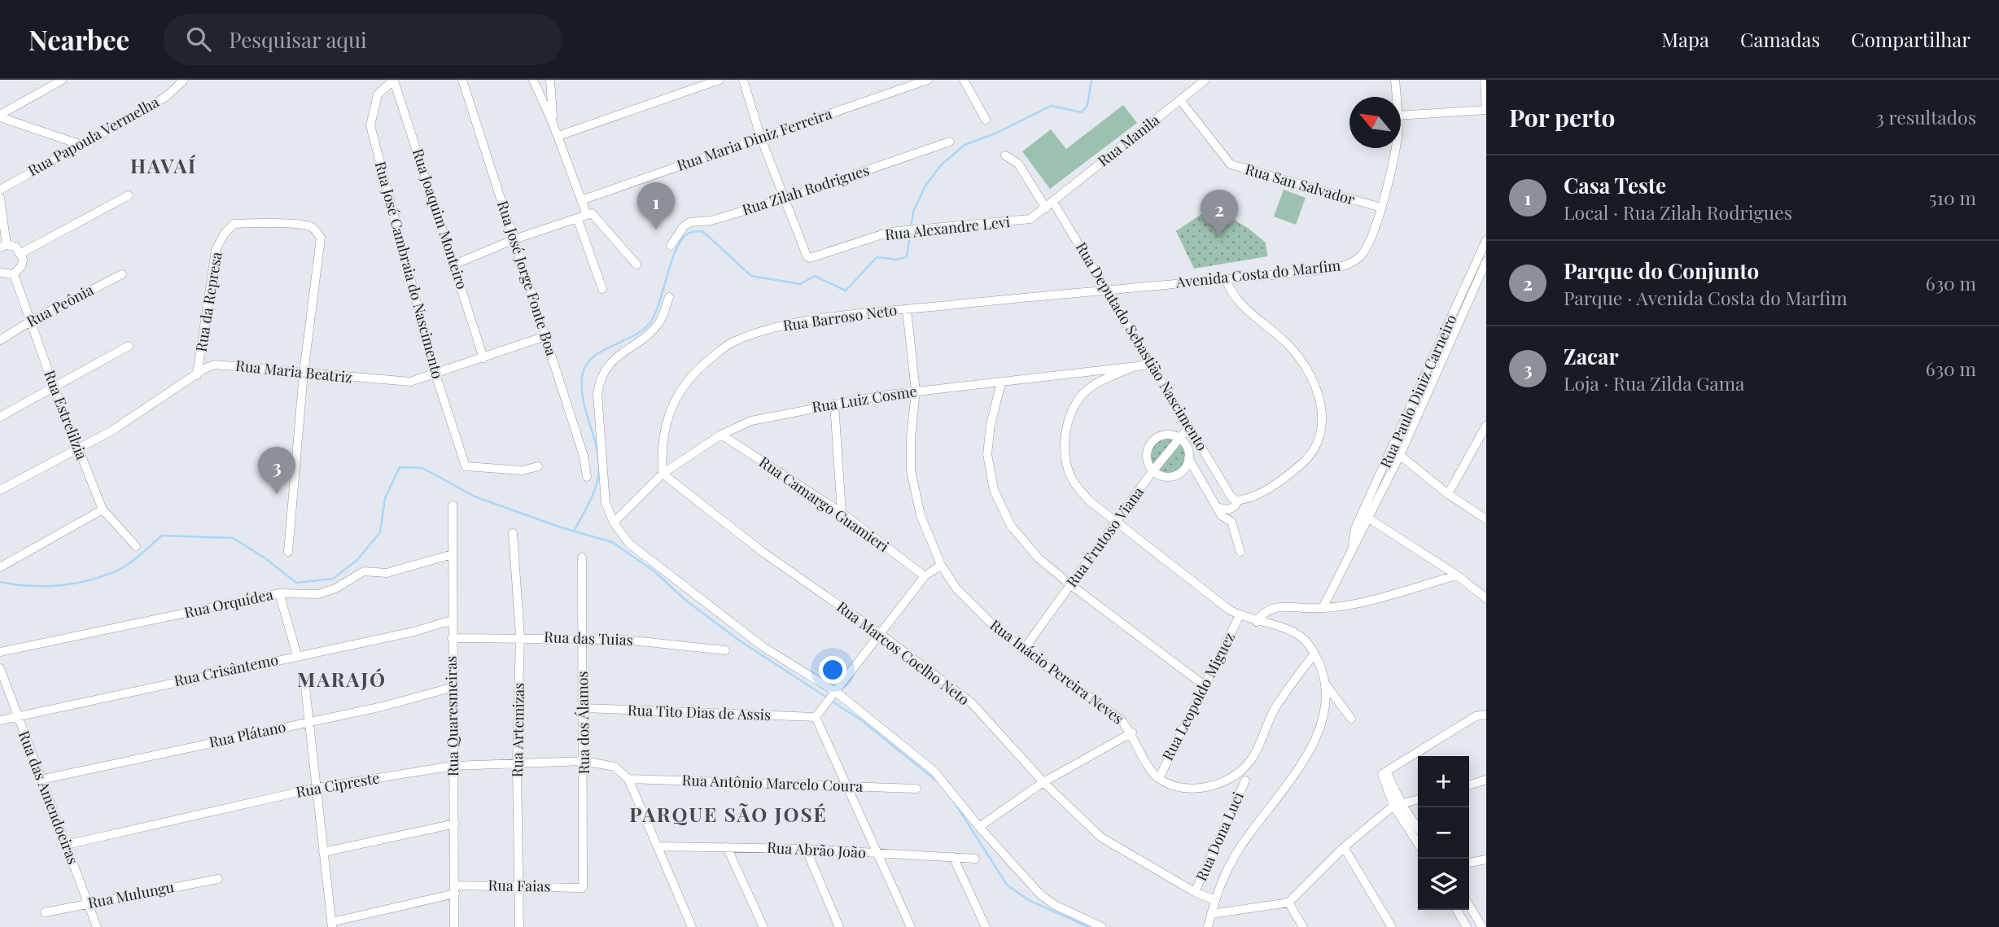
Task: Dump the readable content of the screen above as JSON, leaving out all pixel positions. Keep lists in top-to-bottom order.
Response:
{
  "streets": {
    "street": [
      "Rua Papoula Vermelha",
      "Rua Maria Diniz Ferreira",
      "Rua Manila",
      "Rua San Salvador",
      "Rua Zilah Rodrigues",
      "Rua Joaquim Monteiro",
      "Rua Alexandre Levi",
      "Rua José Cambraia do Nascimento",
      "Avenida Costa do Marfim",
      "Rua José Jorge Fonte Boa",
      "Rua da Represa",
      "Rua Peônia",
      "Rua Barroso Neto",
      "Rua Deputado Sebastião Nascimento",
      "Rua Maria Beatriz",
      "Rua Paulo Diniz Carneiro",
      "Rua Luiz Cosme",
      "Rua Estrelilzia",
      "Rua Camargo Guamieri",
      "Rua Frutoso Viana",
      "Rua Orquídea",
      "Rua das Tuias",
      "Rua Marcos Coelho Neto",
      "Rua Crisântemo",
      "Rua Inácio Pereira Neves",
      "Rua Leopoldo Miguez",
      "Rua Tito Dias de Assis",
      "Rua Quaresmeiras",
      "Rua dos Álamos",
      "Rua Artemizas",
      "Rua Plátano",
      "Rua Antônio Marcelo Coura",
      "Rua Cipreste",
      "Rua das Amendoeiras",
      "Rua Dona Luci",
      "Rua Abrão João",
      "Rua Faias",
      "Rua Mulungu"
    ]
  },
  "crossings": [
    ["Rua Manila", "Rua San Salvador"],
    ["Rua Manila", "Rua Alexandre Levi"],
    ["Rua Manila", "Rua Deputado Sebastião Nascimento"],
    ["Rua San Salvador", "Avenida Costa do Marfim"],
    ["Rua Zilah Rodrigues", "Rua Alexandre Levi"],
    ["Rua Joaquim Monteiro", "Rua José Cambraia do Nascimento"],
    ["Rua Joaquim Monteiro", "Rua Maria Beatriz"],
    ["Rua Alexandre Levi", "Rua Deputado Sebastião Nascimento"],
    ["Rua José Cambraia do Nascimento", "Rua Maria Beatriz"],
    ["Avenida Costa do Marfim", "Rua Barroso Neto"],
    ["Avenida Costa do Marfim", "Rua Deputado Sebastião Nascimento"],
    ["Rua José Jorge Fonte Boa", "Rua Maria Beatriz"],
    ["Rua da Represa", "Rua Maria Beatriz"],
    ["Rua Peônia", "Rua Estrelilzia"],
    ["Rua Barroso Neto", "Rua Deputado Sebastião Nascimento"],
    ["Rua Barroso Neto", "Rua Luiz Cosme"],
    ["Rua Barroso Neto", "Rua Marcos Coelho Neto"],
    ["Rua Barroso Neto", "Rua Inácio Pereira Neves"],
    ["Rua Deputado Sebastião Nascimento", "Rua Luiz Cosme"],
    ["Rua Deputado Sebastião Nascimento", "Rua Frutoso Viana"],
    ["Rua Maria Beatriz", "Rua Estrelilzia"],
    ["Rua Luiz Cosme", "Rua Camargo Guamieri"],
    ["Rua Luiz Cosme", "Rua Marcos Coelho Neto"],
    ["Rua Luiz Cosme", "Rua Inácio Pereira Neves"],
    ["Rua Frutoso Viana", "Rua Inácio Pereira Neves"],
    ["Rua Orquídea", "Rua Quaresmeiras"],
    ["Rua das Tuias", "Rua Quaresmeiras"],
    ["Rua das Tuias", "Rua dos Álamos"],
    ["Rua das Tuias", "Rua Artemizas"],
    ["Rua Marcos Coelho Neto", "Rua Dona Luci"],
    ["Rua Crisântemo", "Rua Quaresmeiras"],
    ["Rua Crisântemo", "Rua das Amendoeiras"],
    ["Rua Inácio Pereira Neves", "Rua Leopoldo Miguez"],
    ["Rua Tito Dias de Assis", "Rua dos Álamos"],
    ["Rua Quaresmeiras", "Rua Plátano"],
    ["Rua Quaresmeiras", "Rua Cipreste"],
    ["Rua Quaresmeiras", "Rua Faias"],
    ["Rua dos Álamos", "Rua Cipreste"],
    ["Rua dos Álamos", "Rua Faias"],
    ["Rua Artemizas", "Rua Cipreste"],
    ["Rua Artemizas", "Rua Faias"],
    ["Rua Plátano", "Rua das Amendoeiras"],
    ["Rua Antônio Marcelo Coura", "Rua Cipreste"],
    ["Rua Cipreste", "Rua das Amendoeiras"],
    ["Rua das Amendoeiras", "Rua Mulungu"]
  ],
  "districts": ["HAVAÍ", "MARAJÓ", "PARQUE SÃO JOSÉ"],
  "north": "top left",
  "page": {
    "header": "Nearbee",
    "search": "Pesquisar aqui",
    "nav": ["Mapa", "Camadas", "Compartilhar"],
    "heading": ["Por perto", "3 resultados"],
    "list": [
      {
        "mark": "1",
        "name": "Casa Teste",
        "note": "Local · Rua Zilah Rodrigues",
        "value": "510 m"
      },
      {
        "mark": "2",
        "name": "Parque do Conjunto",
        "note": "Parque · Avenida Costa do Marfim",
        "value": "630 m"
      },
      {
        "mark": "3",
        "name": "Zacar",
        "note": "Loja · Rua Zilda Gama",
        "value": "630 m"
      }
    ],
    "pins": ["1", "2", "3"],
    "map_buttons": ["+", "−"]
  }
}
